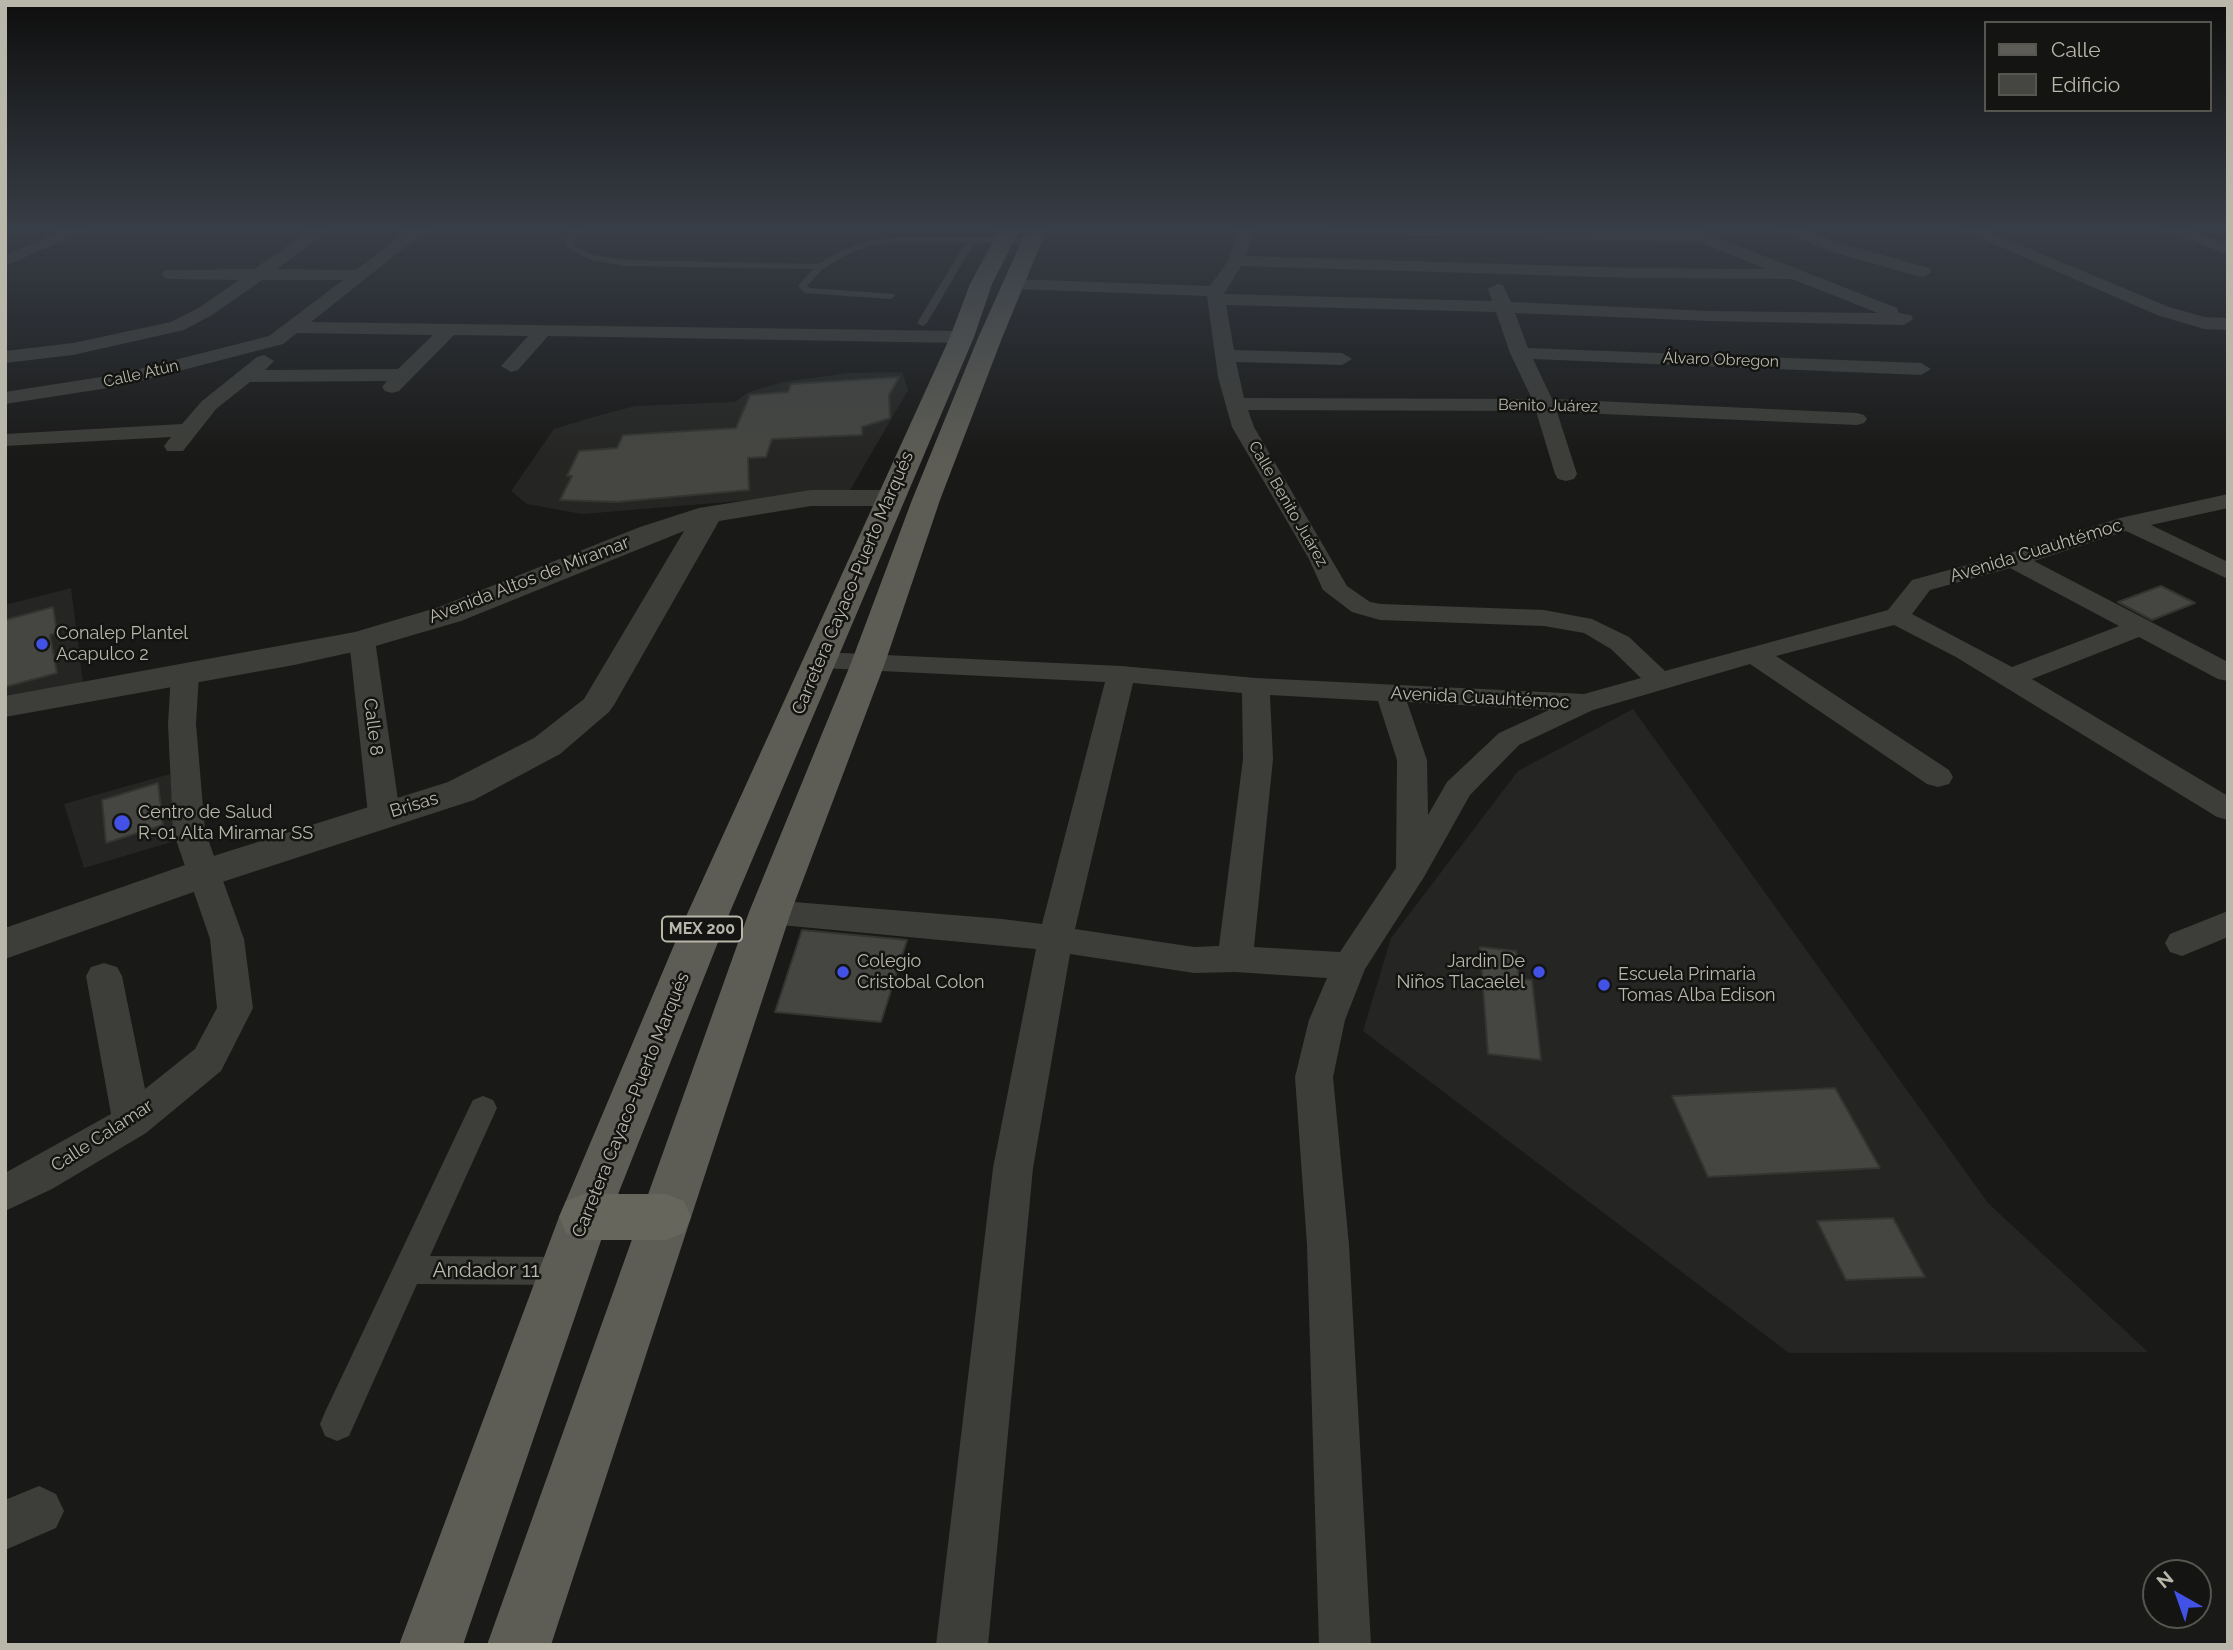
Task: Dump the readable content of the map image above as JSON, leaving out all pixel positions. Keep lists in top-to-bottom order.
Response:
{
  "streets": {
    "main road": ["Carretera Cayaco-Puerto Marqués", "MEX 200"],
    "street": [
      "Álvaro Obregon",
      "Calle Atún",
      "Benito Juárez",
      "Calle Benito Juárez",
      "Avenida Cuauhtémoc",
      "Avenida Altos de Miramar",
      "Calle 8",
      "Brisas",
      "Calle Calamar",
      "Andador 11"
    ]
  },
  "crossings": [
    ["Benito Juárez", "Calle Benito Juárez"],
    ["Calle Benito Juárez", "Avenida Cuauhtémoc"],
    ["Avenida Cuauhtémoc", "Carretera Cayaco-Puerto Marqués"],
    ["Avenida Altos de Miramar", "Carretera Cayaco-Puerto Marqués"],
    ["Avenida Altos de Miramar", "Calle 8"],
    ["Avenida Altos de Miramar", "Brisas"],
    ["Avenida Altos de Miramar", "Calle Calamar"],
    ["Carretera Cayaco-Puerto Marqués", "Andador 11"],
    ["Calle 8", "Brisas"],
    ["Brisas", "Calle Calamar"]
  ],
  "places": [
    "Conalep Plantel Acapulco 2",
    "Centro de Salud R-01 Alta Miramar SS",
    "Colegio Cristobal Colon",
    "Jardin De Niños Tlacaelel",
    "Escuela Primaria Tomas Alba Edison"
  ],
  "legend": ["Calle", "Edificio"],
  "north": "top left"
}
